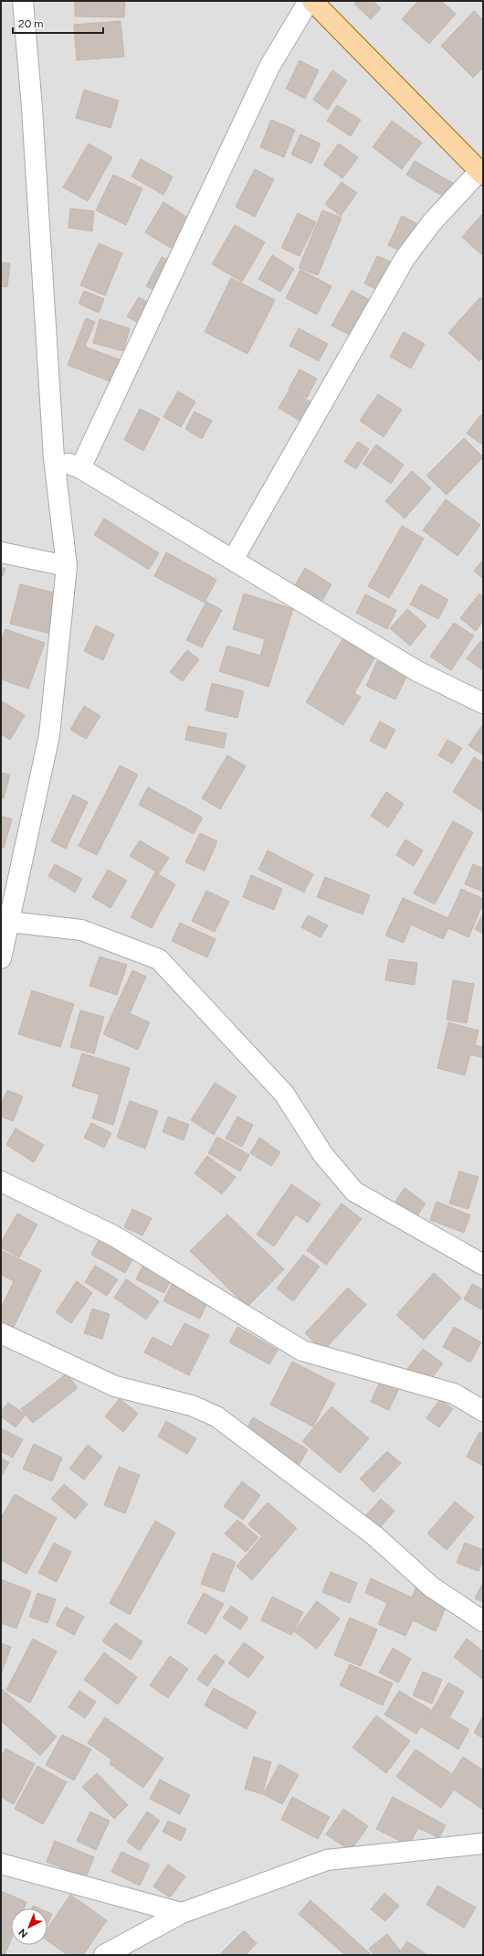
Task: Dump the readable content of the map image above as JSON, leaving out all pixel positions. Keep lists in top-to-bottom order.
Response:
{
  "scale_bar": "20 m",
  "north": "bottom left"
}
